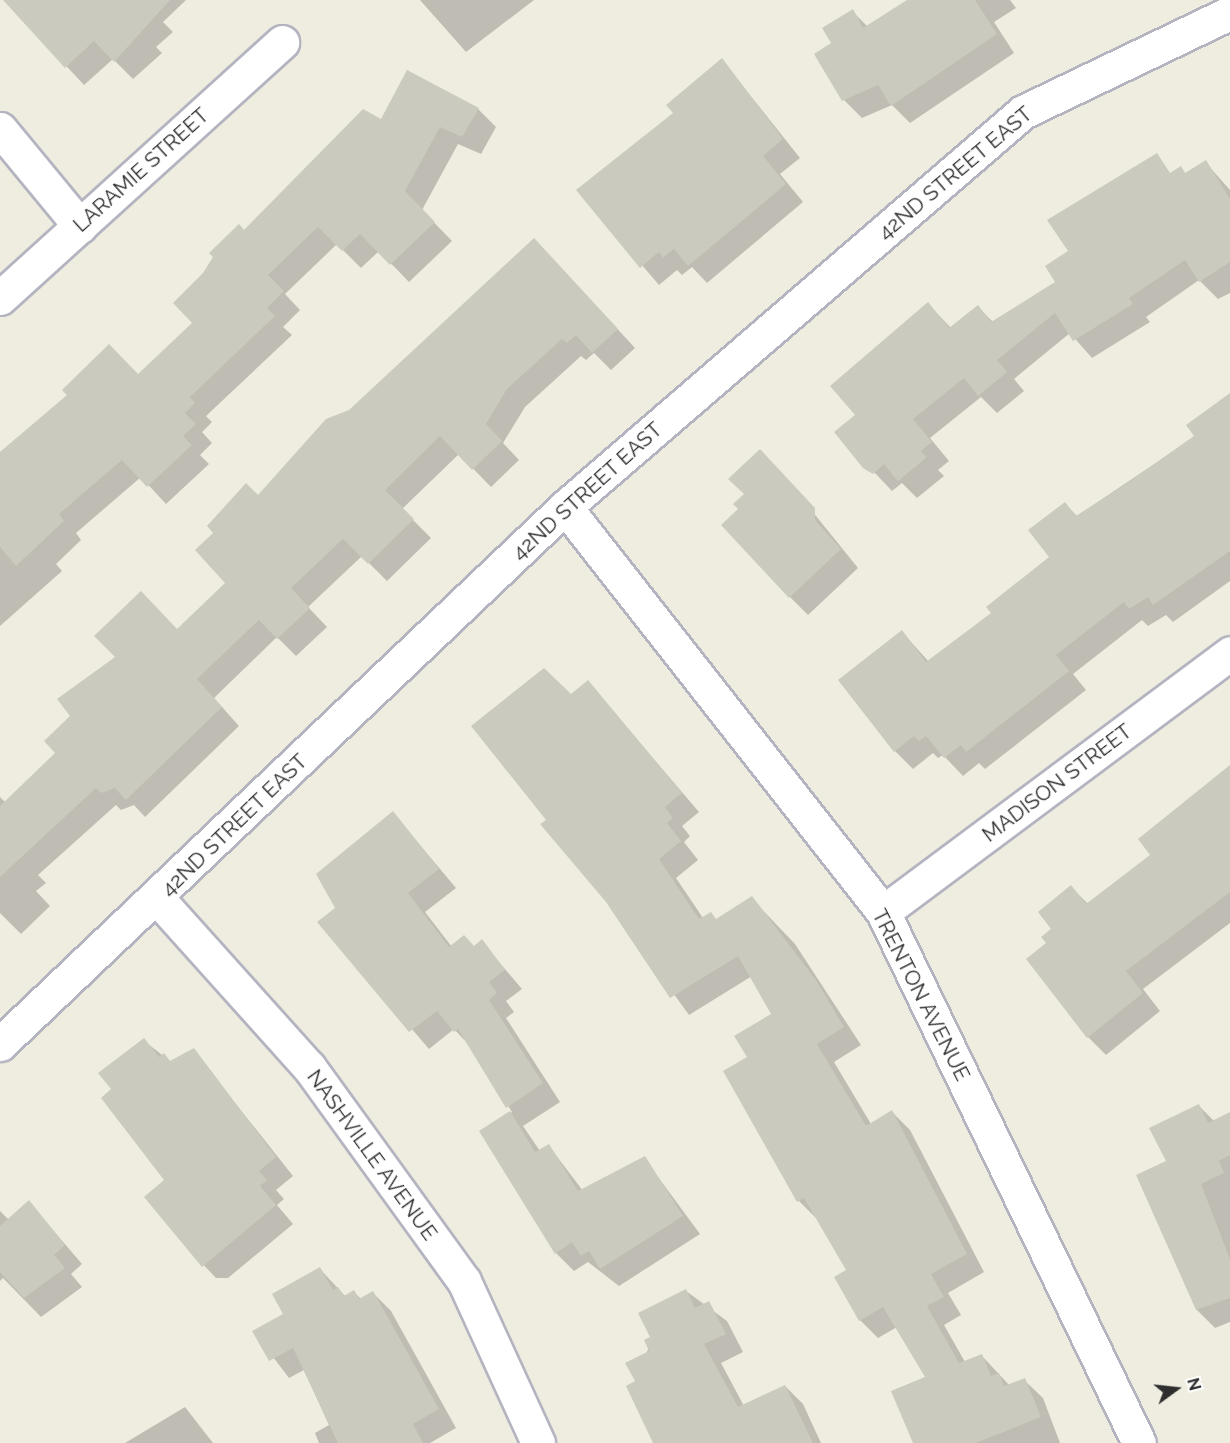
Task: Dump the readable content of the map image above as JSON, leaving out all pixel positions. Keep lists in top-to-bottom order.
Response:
{
  "streets": {
    "street": [
      "LARAMIE STREET",
      "42ND STREET EAST",
      "MADISON STREET",
      "TRENTON AVENUE",
      "NASHVILLE AVENUE"
    ]
  },
  "crossings": [
    ["42ND STREET EAST", "TRENTON AVENUE"],
    ["42ND STREET EAST", "NASHVILLE AVENUE"],
    ["MADISON STREET", "TRENTON AVENUE"]
  ],
  "north": "right"
}
